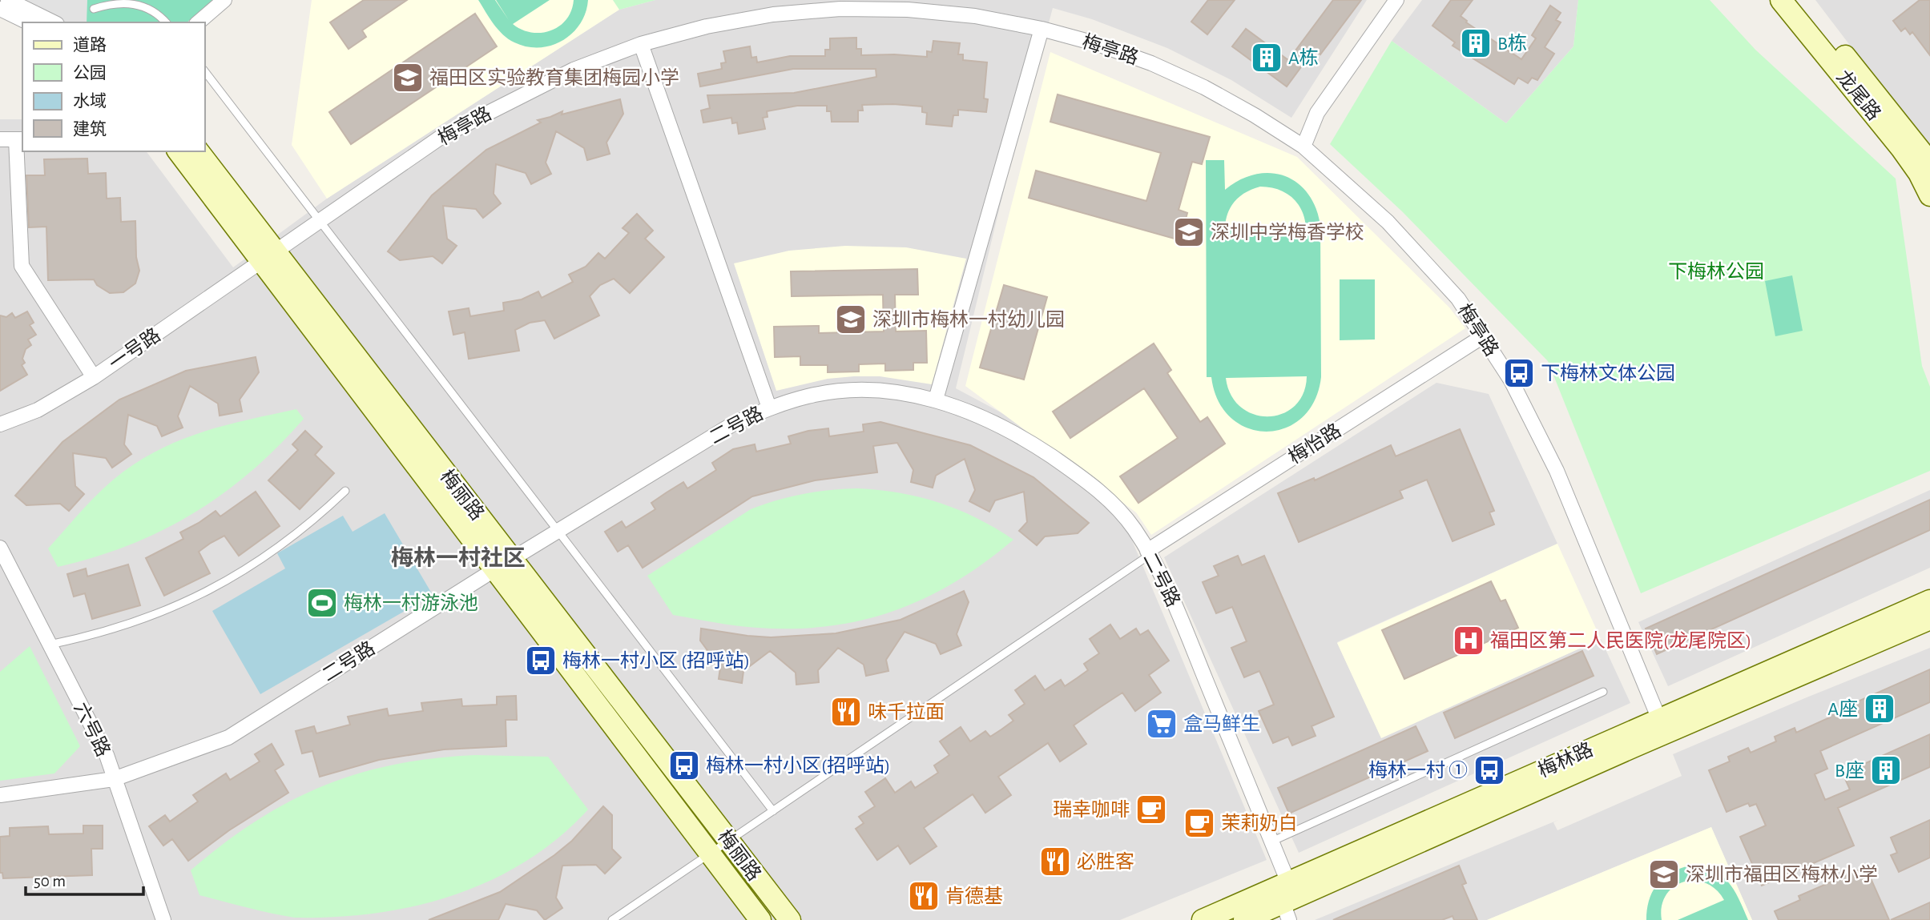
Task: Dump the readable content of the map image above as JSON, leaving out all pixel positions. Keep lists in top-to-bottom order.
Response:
{
  "streets": {
    "street": [
      "梅亭路",
      "龙尾路",
      "一号路",
      "二号路",
      "梅怡路",
      "梅丽路",
      "六号路",
      "梅林路"
    ]
  },
  "crossings": [
    ["梅亭路", "一号路"],
    ["梅亭路", "梅怡路"],
    ["梅亭路", "梅丽路"],
    ["梅亭路", "梅林路"],
    ["一号路", "梅丽路"],
    ["二号路", "梅怡路"],
    ["二号路", "梅丽路"],
    ["二号路", "六号路"],
    ["二号路", "梅林路"]
  ],
  "districts": ["梅林一村社区"],
  "parks": ["下梅林公园"],
  "places": {
    "building": [
      "B栋",
      "A栋",
      "A座",
      "B座"
    ],
    "school or university": [
      "福田区实验教育集团梅园小学",
      "深圳中学梅香学校",
      "深圳市梅林一村幼儿园",
      "深圳市福田区梅林小学"
    ],
    "bus stop": [
      "下梅林文体公园",
      "梅林一村小区 (招呼站)",
      "梅林一村小区(招呼站)",
      "梅林一村 ①"
    ],
    "sports": ["梅林一村游泳池"],
    "hospital": ["福田区第二人民医院(龙尾院区)"],
    "restaurant": ["味千拉面", "必胜客", "肯德基"],
    "supermarket": ["盒马鲜生"],
    "cafe": ["瑞幸咖啡", "茉莉奶白"]
  },
  "legend": [
    "道路",
    "公园",
    "水域",
    "建筑"
  ],
  "scale_bar": "50 m"
}
